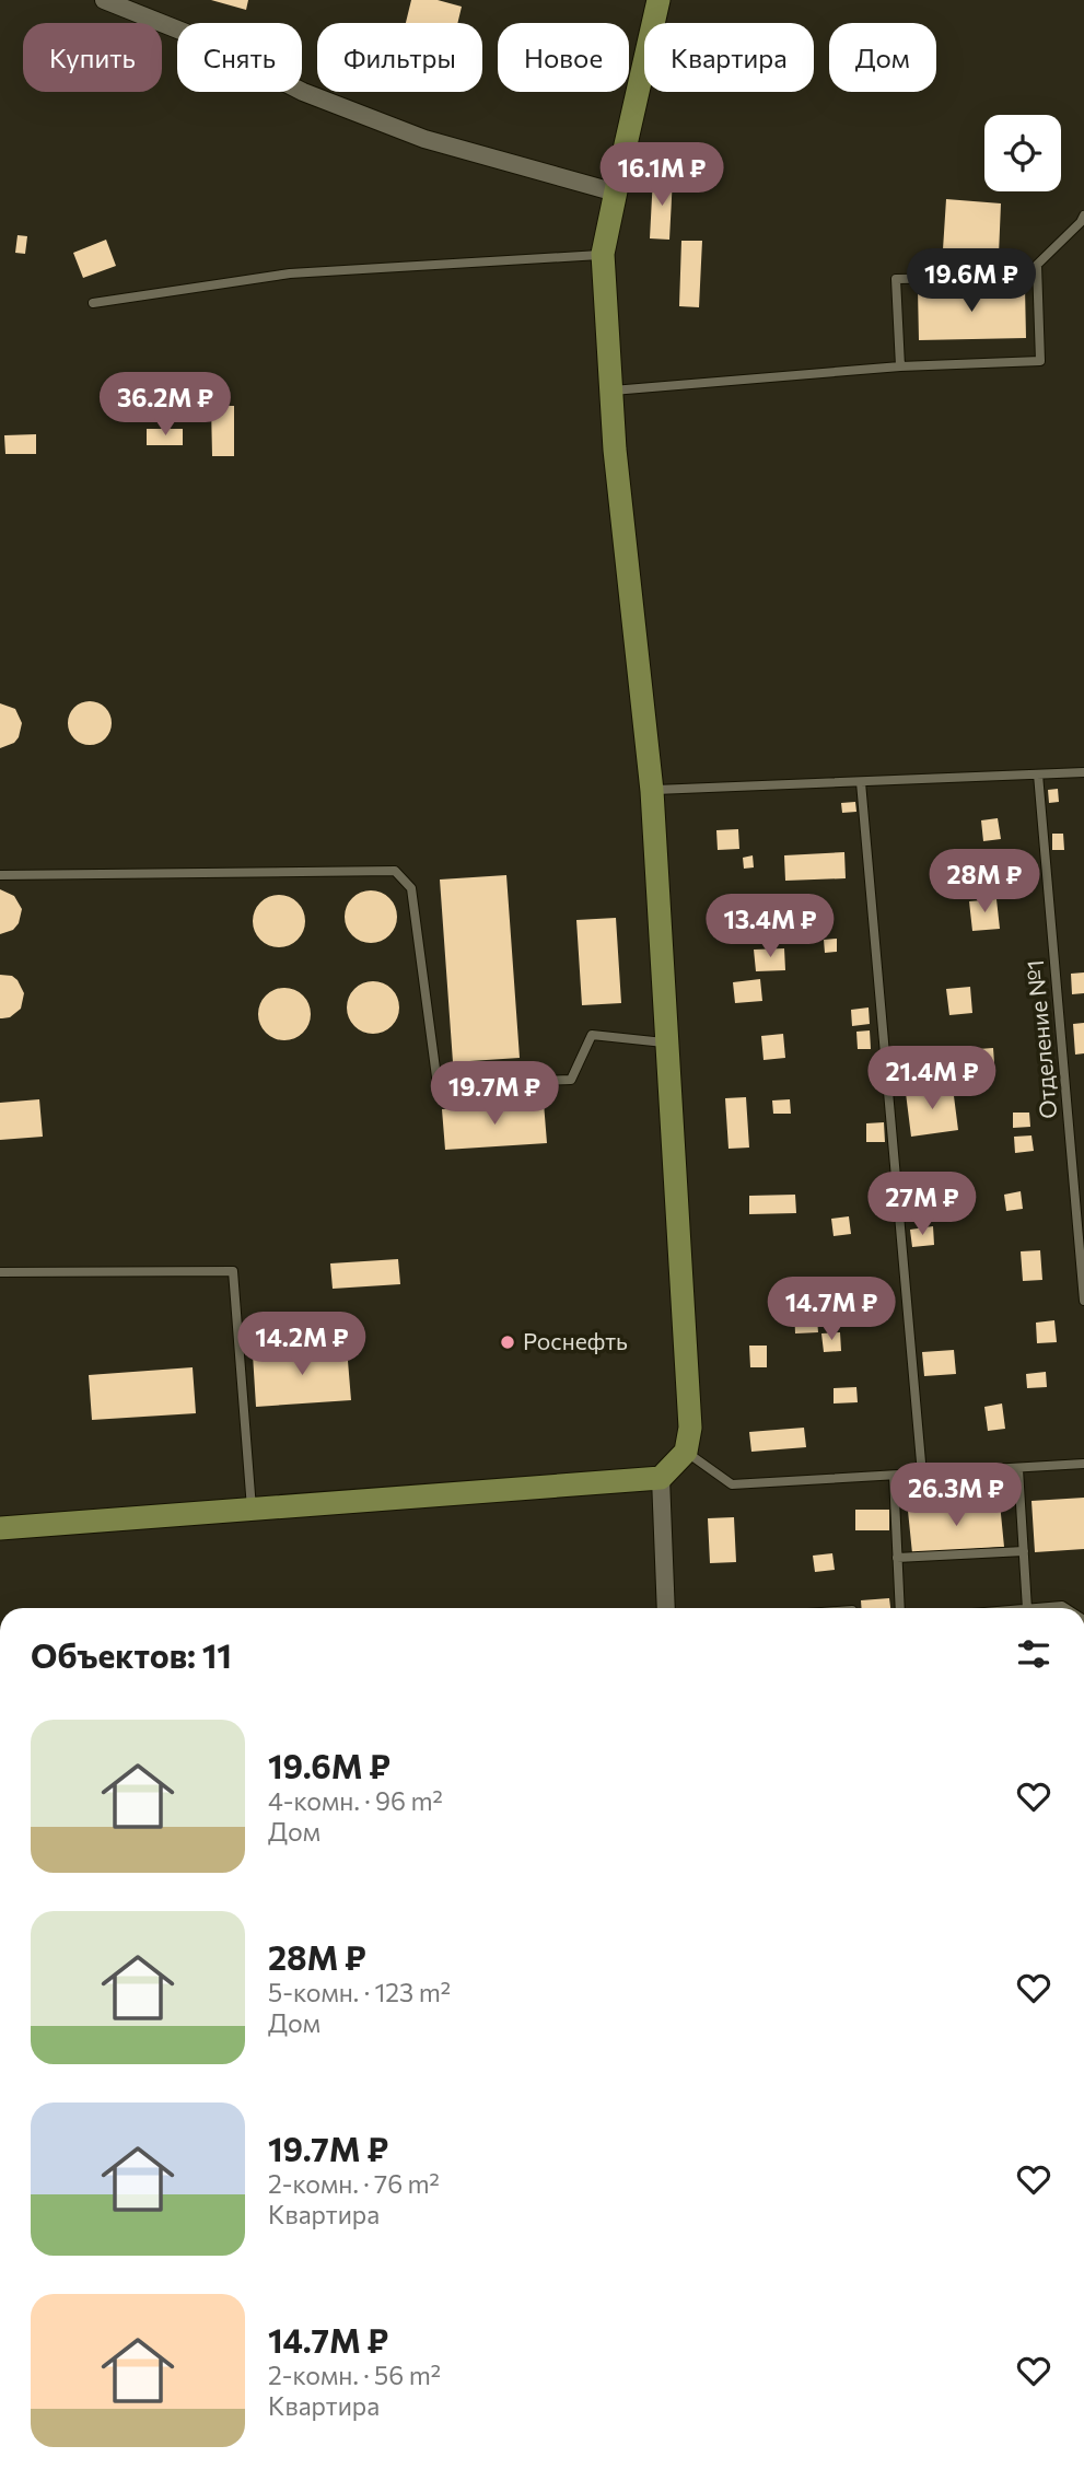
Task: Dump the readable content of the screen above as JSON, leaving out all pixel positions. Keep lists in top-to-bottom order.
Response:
{
  "streets": {
    "lane": ["Отделение №1"]
  },
  "places": ["Роснефть"],
  "page": {
    "chip": [
      "Купить",
      "Снять",
      "Фильтры",
      "Новое",
      "Квартира",
      "Дом"
    ],
    "price": [
      "16.1M ₽",
      "19.6M ₽",
      "36.2M ₽",
      "28M ₽",
      "13.4M ₽",
      "21.4M ₽",
      "19.7M ₽",
      "27M ₽",
      "14.7M ₽",
      "14.2M ₽",
      "26.3M ₽"
    ],
    "heading": "Объектов: 11",
    "list": [
      {
        "name": "19.6M ₽",
        "note": "4-комн. · 96 m² · Дом"
      },
      {
        "name": "28M ₽",
        "note": "5-комн. · 123 m² · Дом"
      },
      {
        "name": "19.7M ₽",
        "note": "2-комн. · 76 m² · Квартира"
      },
      {
        "name": "14.7M ₽",
        "note": "2-комн. · 56 m² · Квартира"
      }
    ]
  }
}
